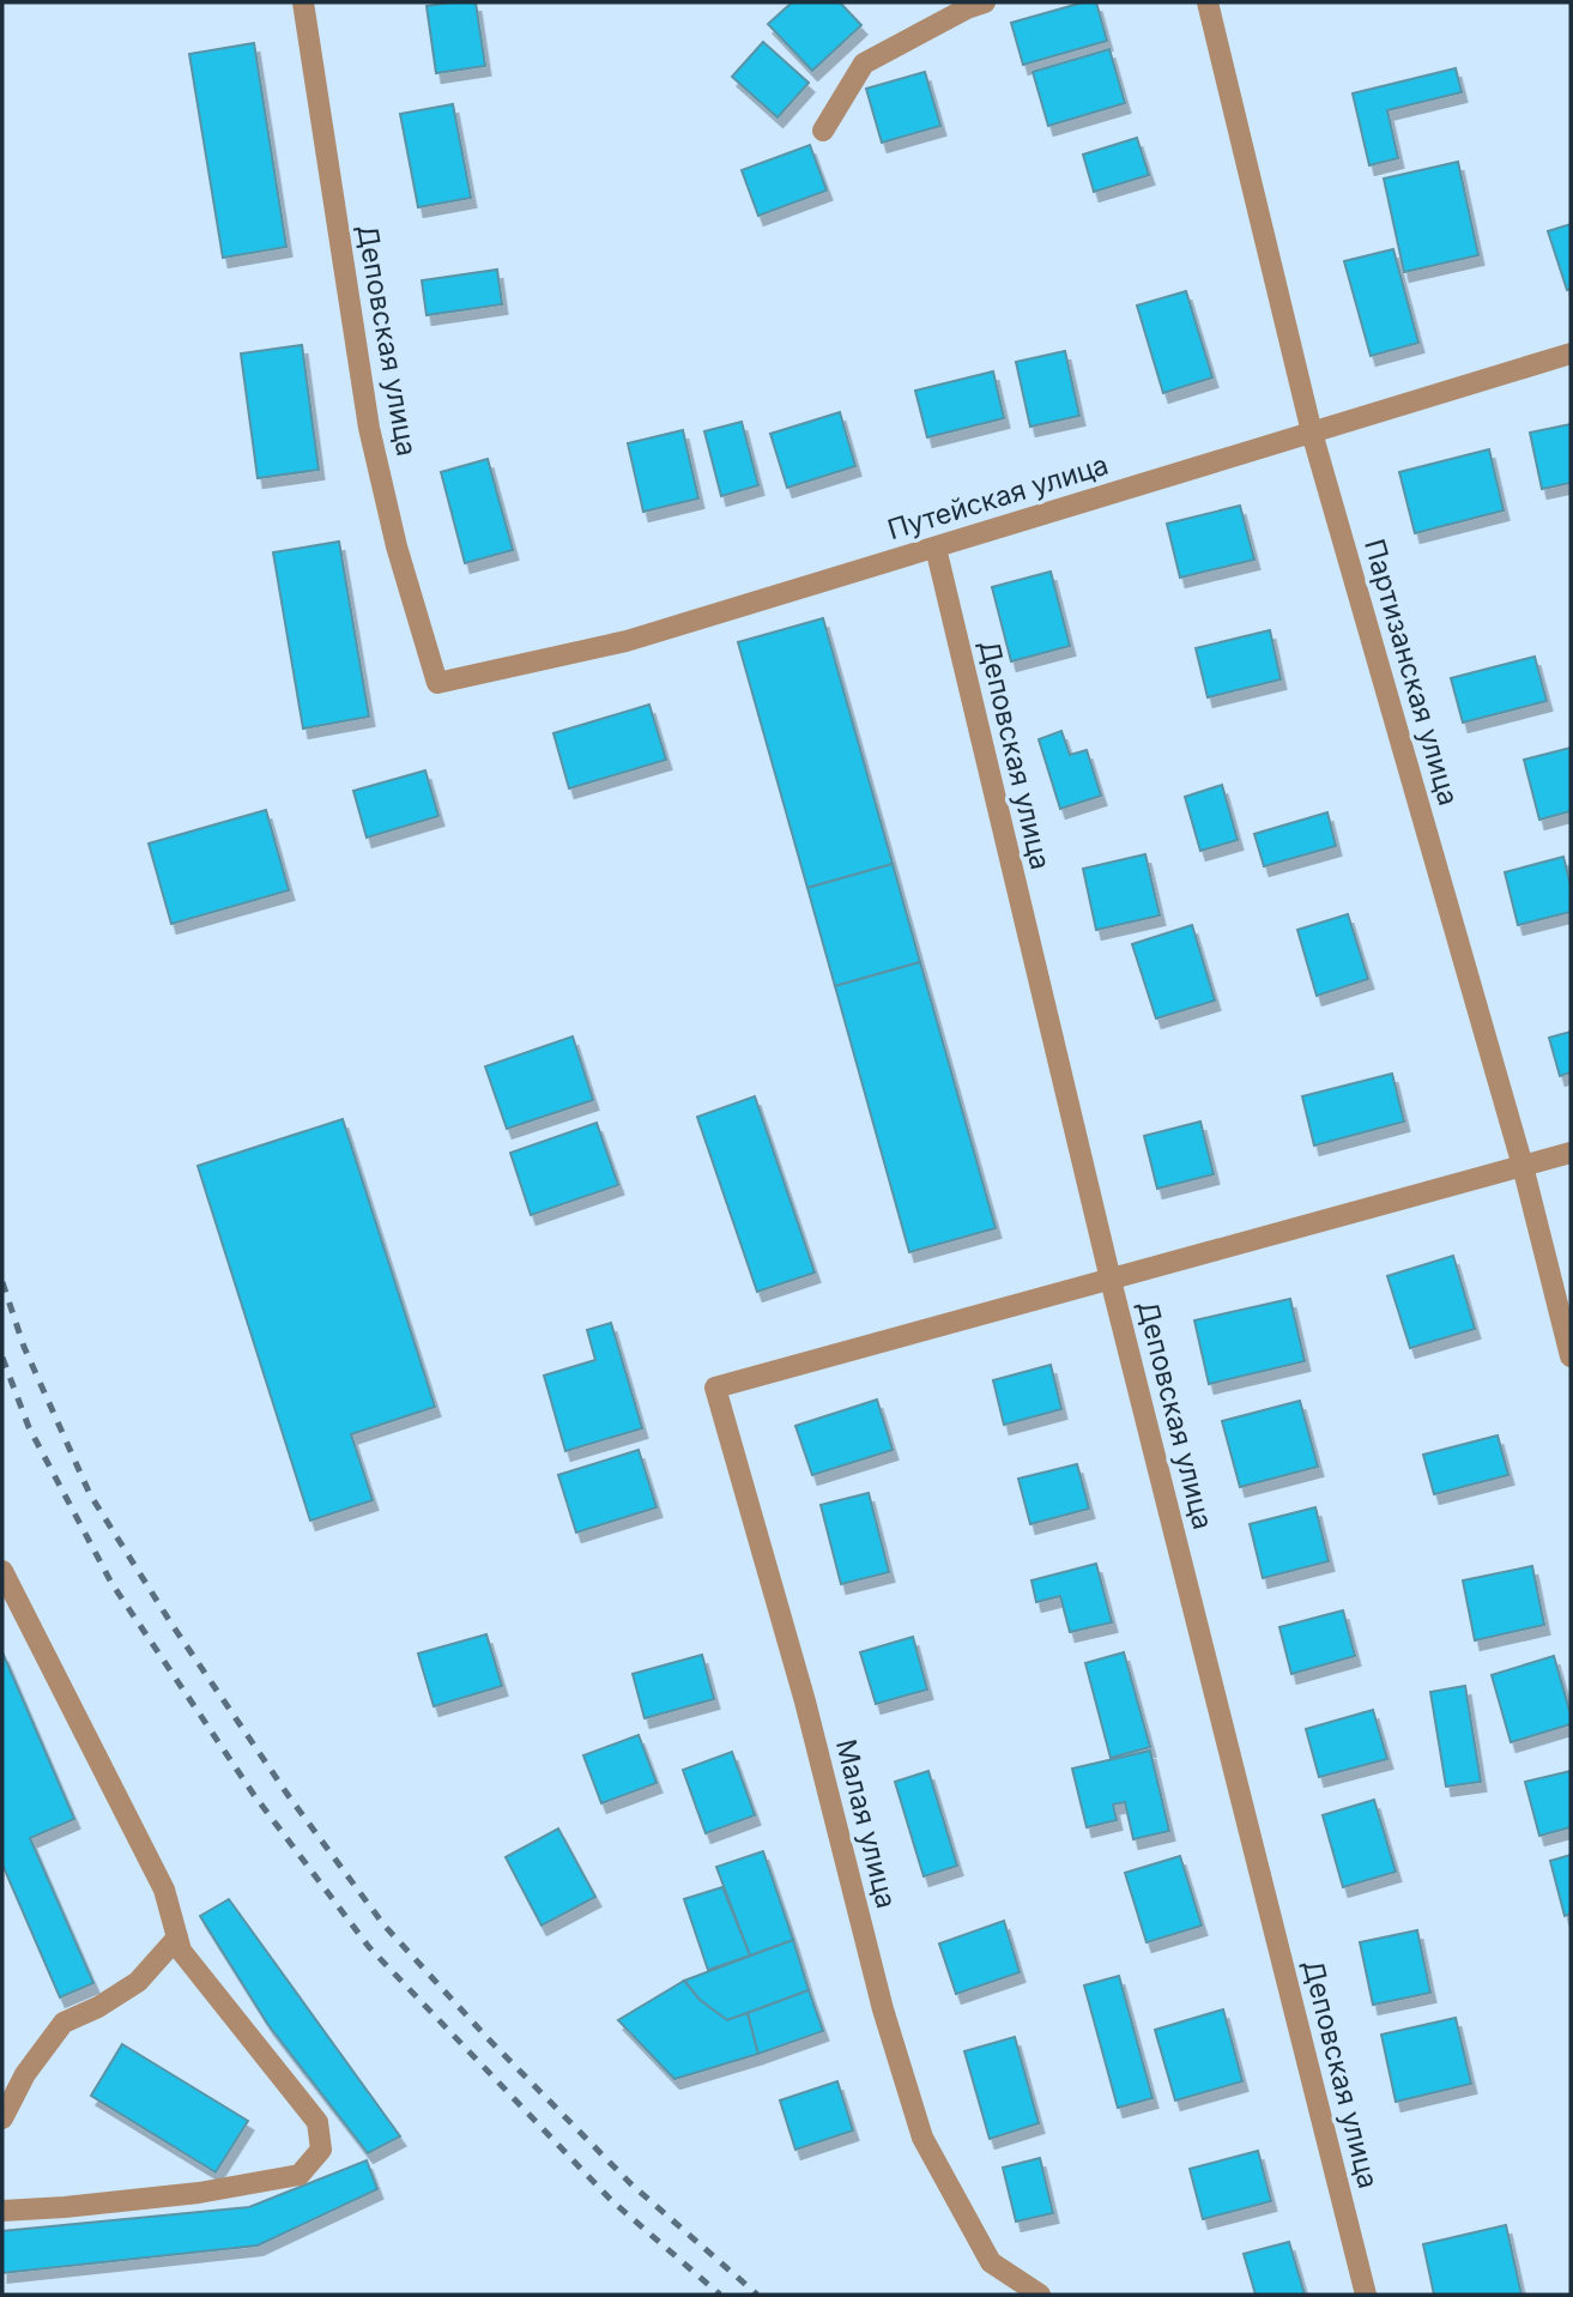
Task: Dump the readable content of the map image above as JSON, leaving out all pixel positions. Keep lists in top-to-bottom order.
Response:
{
  "streets": {
    "street": [
      "Деповская улица",
      "Путейская улица",
      "Партизанская улица",
      "Малая улица"
    ]
  },
  "crossings": [
    ["Деповская улица", "Путейская улица"],
    ["Деповская улица", "Малая улица"],
    ["Путейская улица", "Партизанская улица"]
  ]
}
